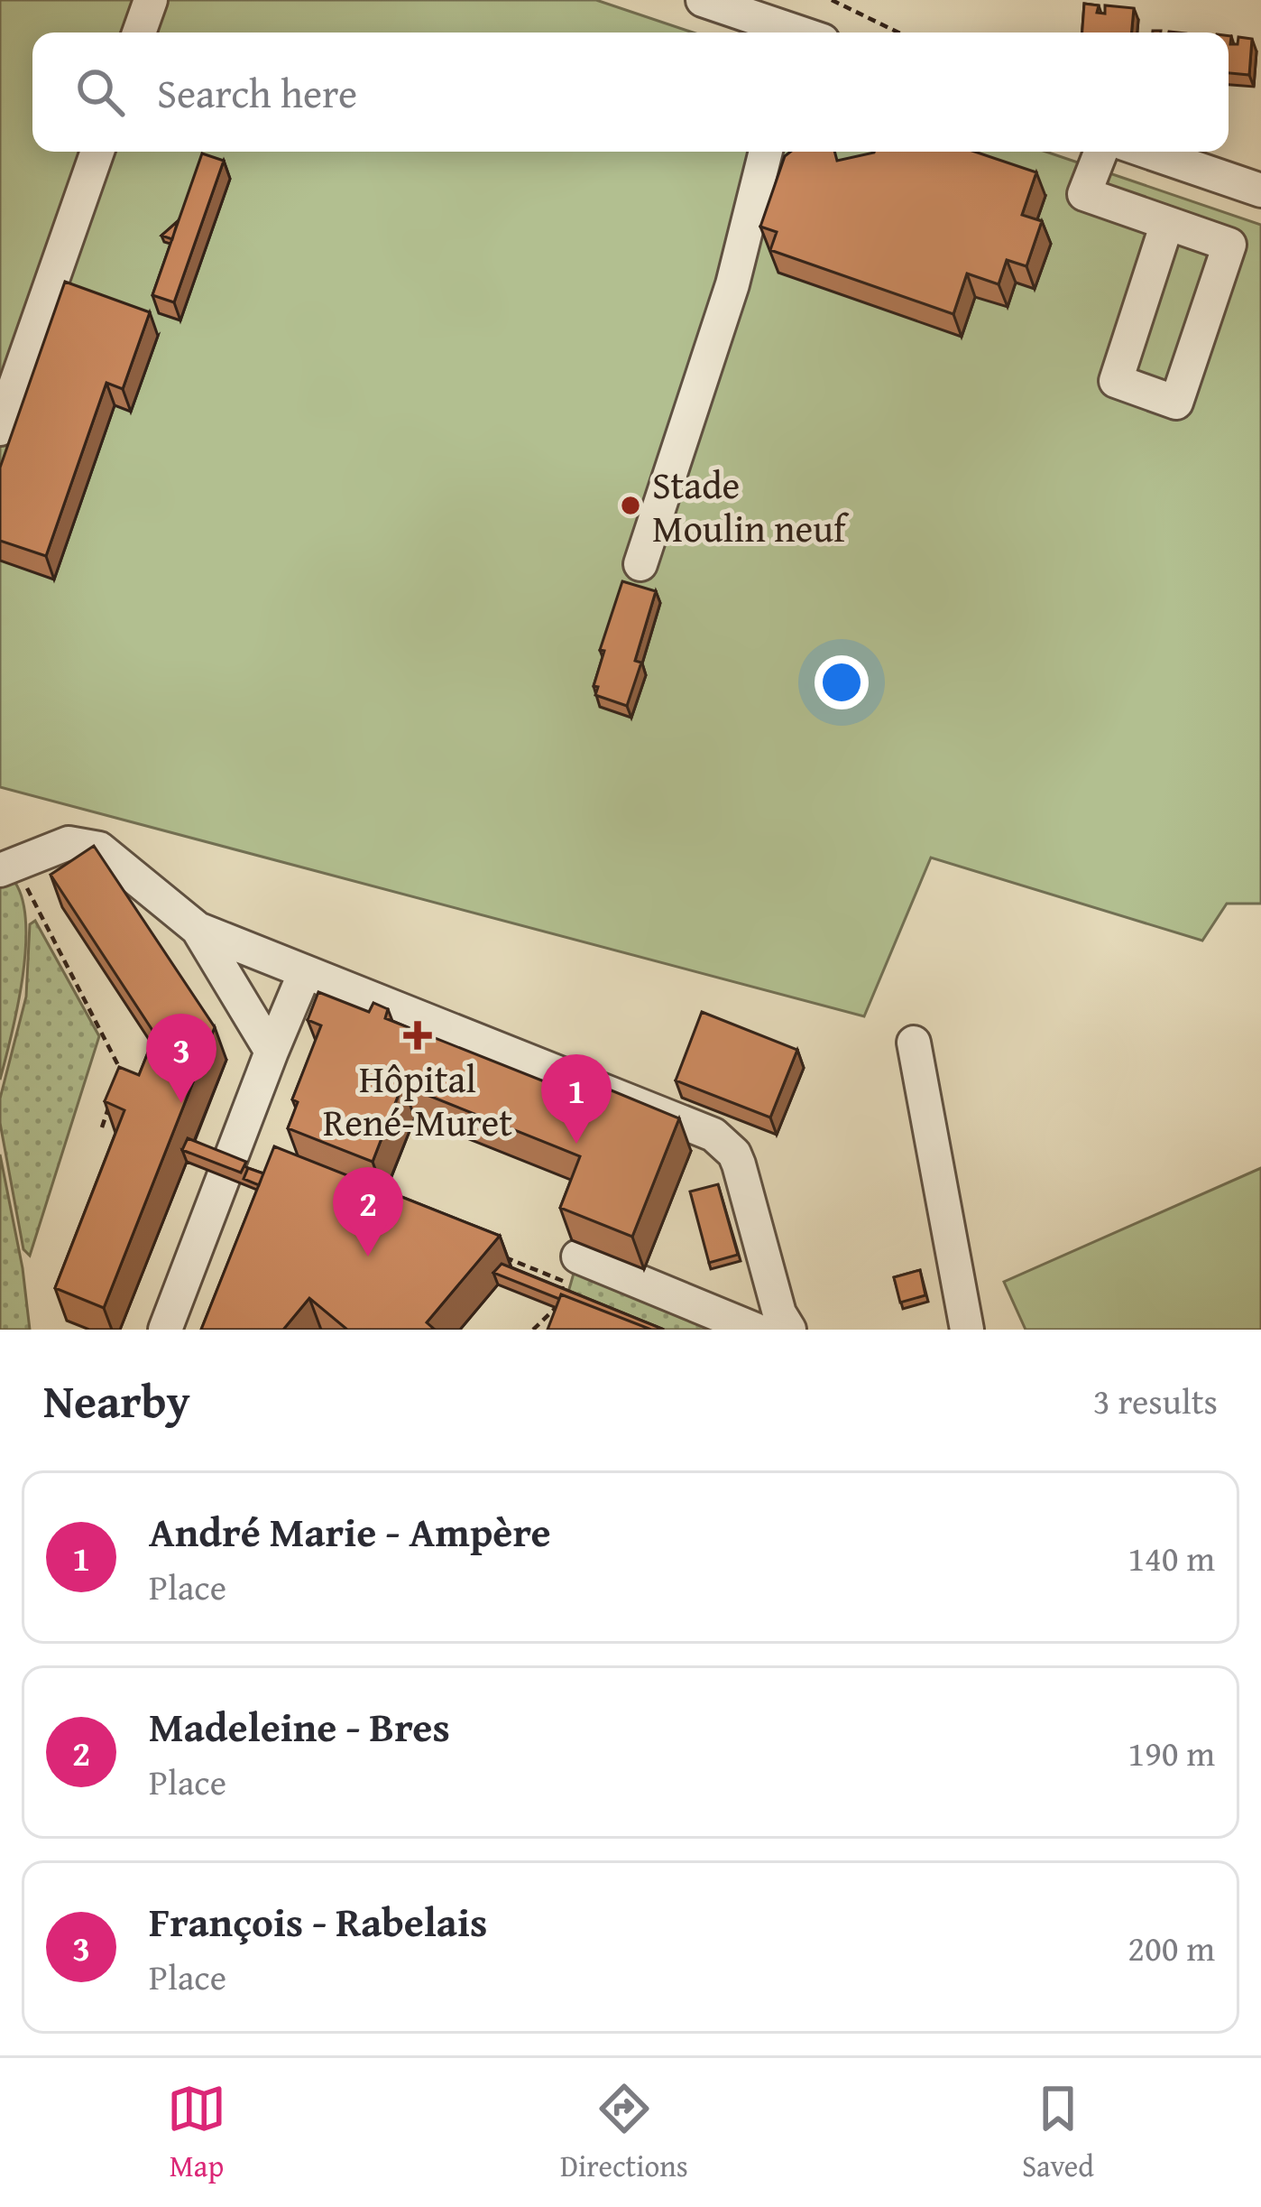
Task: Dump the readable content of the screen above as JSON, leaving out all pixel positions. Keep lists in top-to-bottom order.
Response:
{
  "places": {
    "other": ["Stade Moulin neuf"],
    "health": ["Hôpital René-Muret"]
  },
  "page": {
    "search": "Search here",
    "pins": ["3", "1", "2"],
    "heading": ["Nearby", "3 results"],
    "list": [
      {
        "mark": "1",
        "name": "André Marie - Ampère",
        "note": "Place",
        "value": "140 m"
      },
      {
        "mark": "2",
        "name": "Madeleine - Bres",
        "note": "Place",
        "value": "190 m"
      },
      {
        "mark": "3",
        "name": "François - Rabelais",
        "note": "Place",
        "value": "200 m"
      }
    ],
    "nav": ["Map", "Directions", "Saved"]
  }
}
